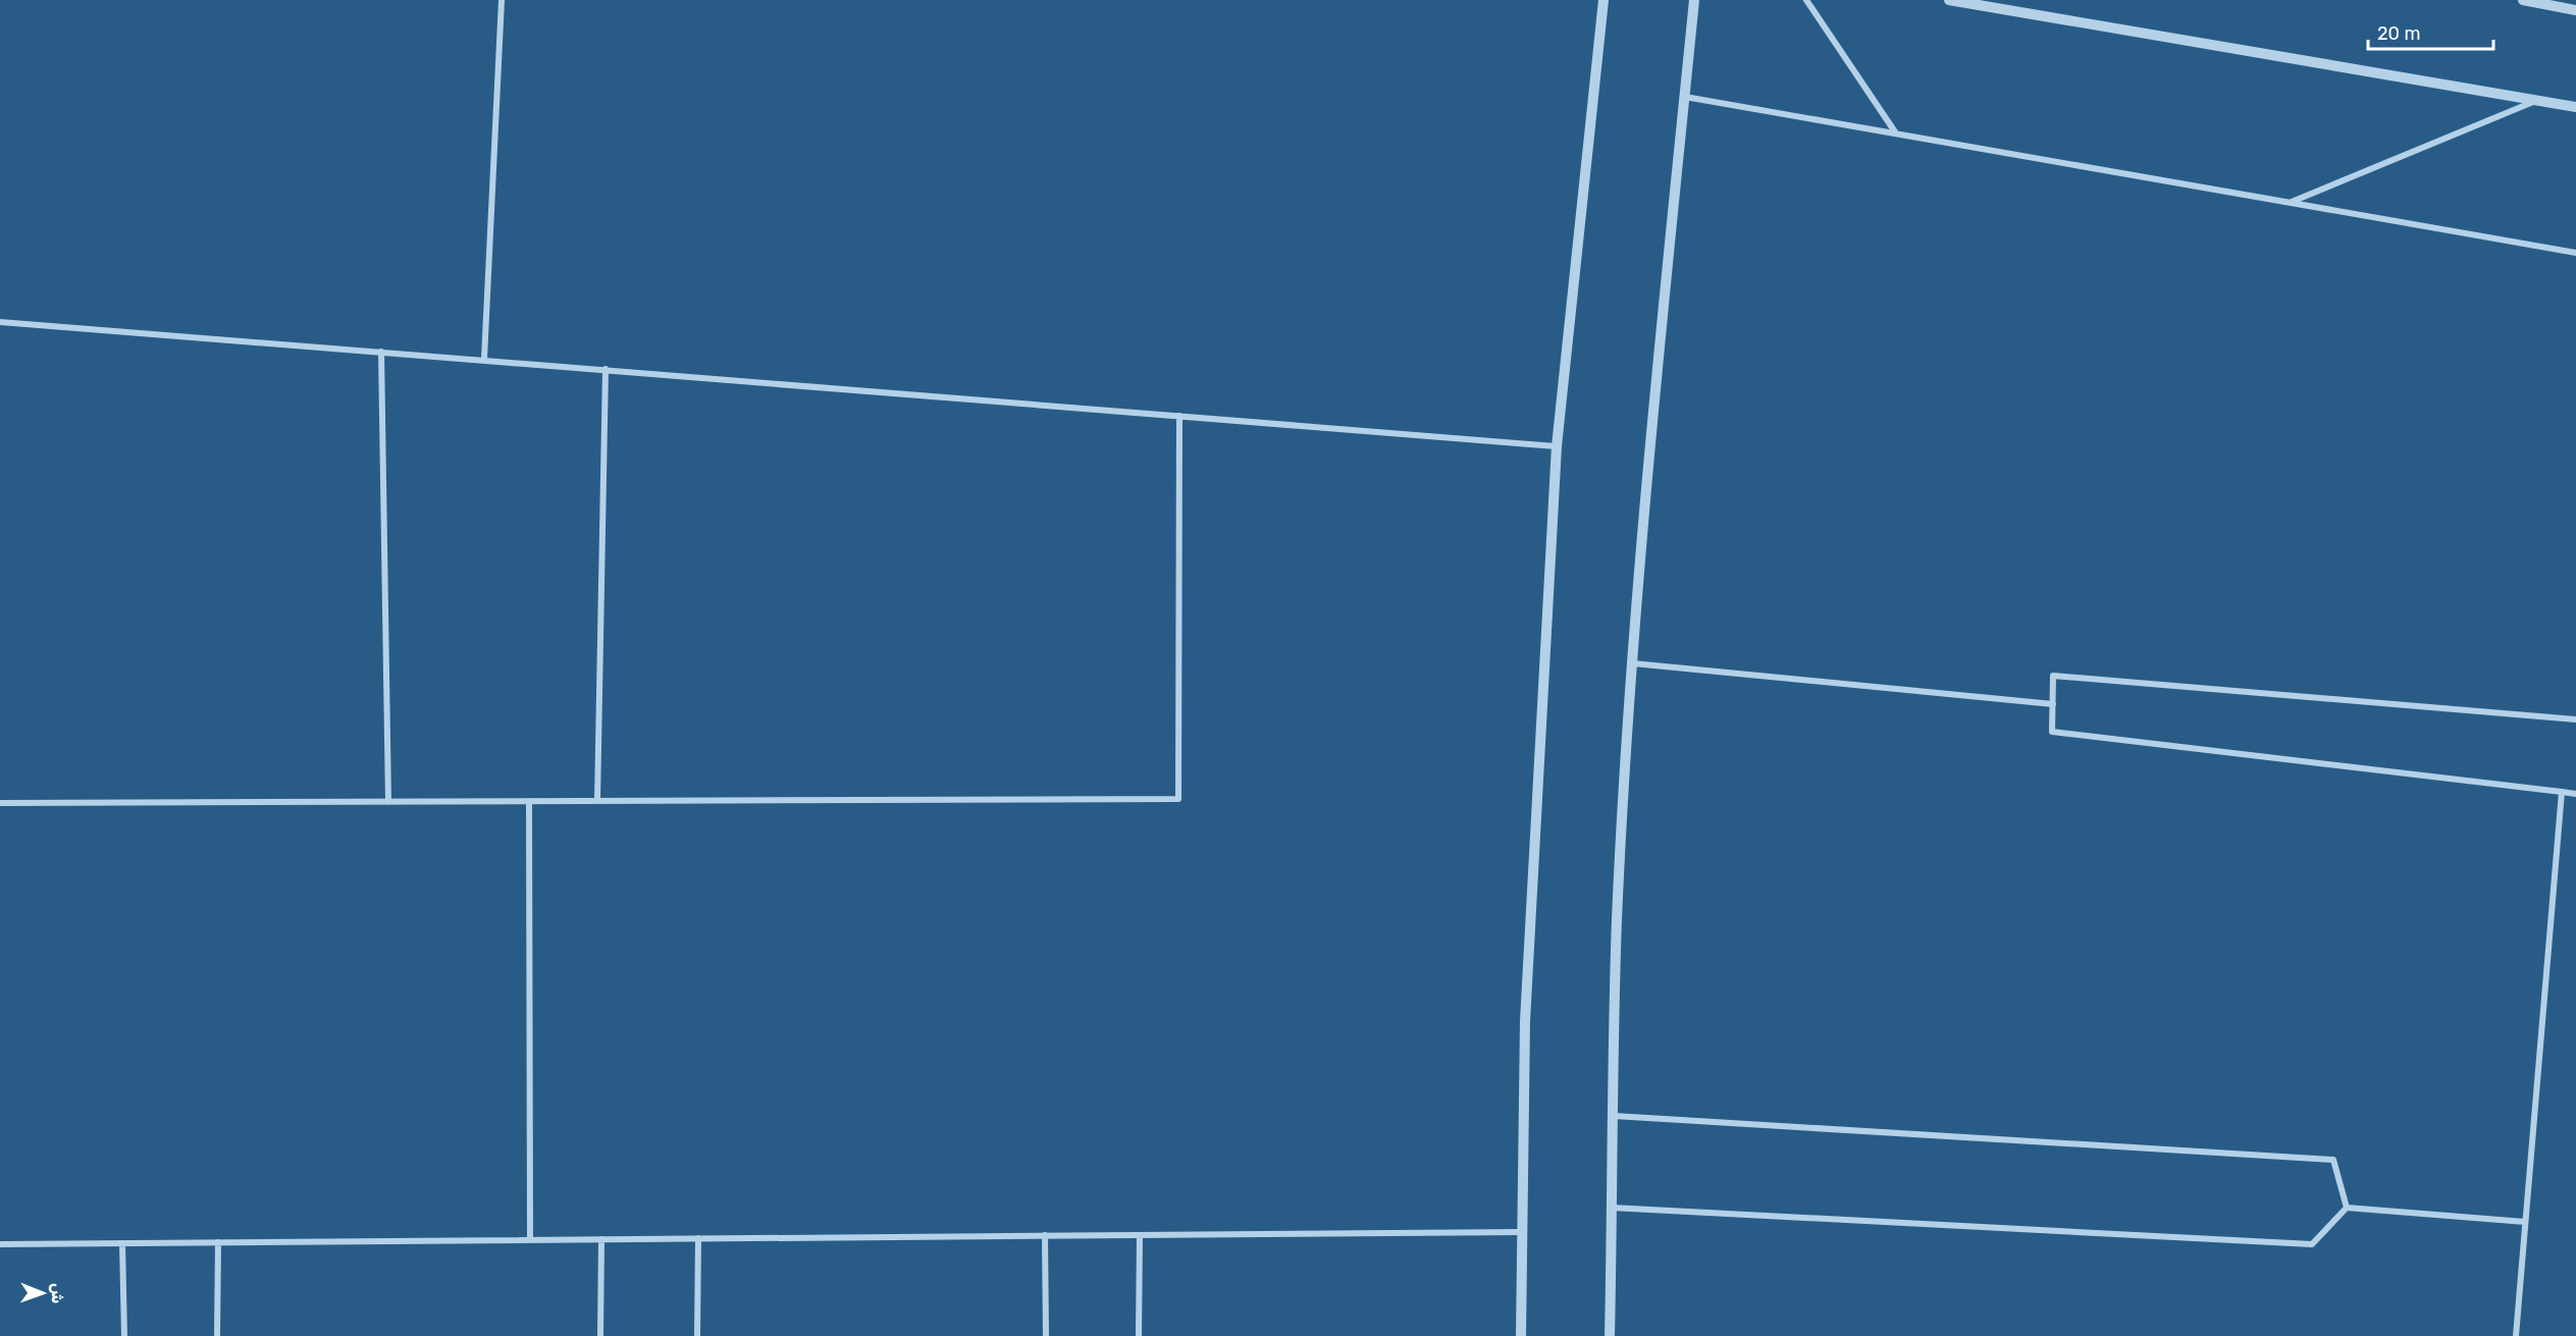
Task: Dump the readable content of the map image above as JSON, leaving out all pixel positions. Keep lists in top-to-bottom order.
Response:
{
  "scale_bar": "20 m",
  "north": "right"
}
